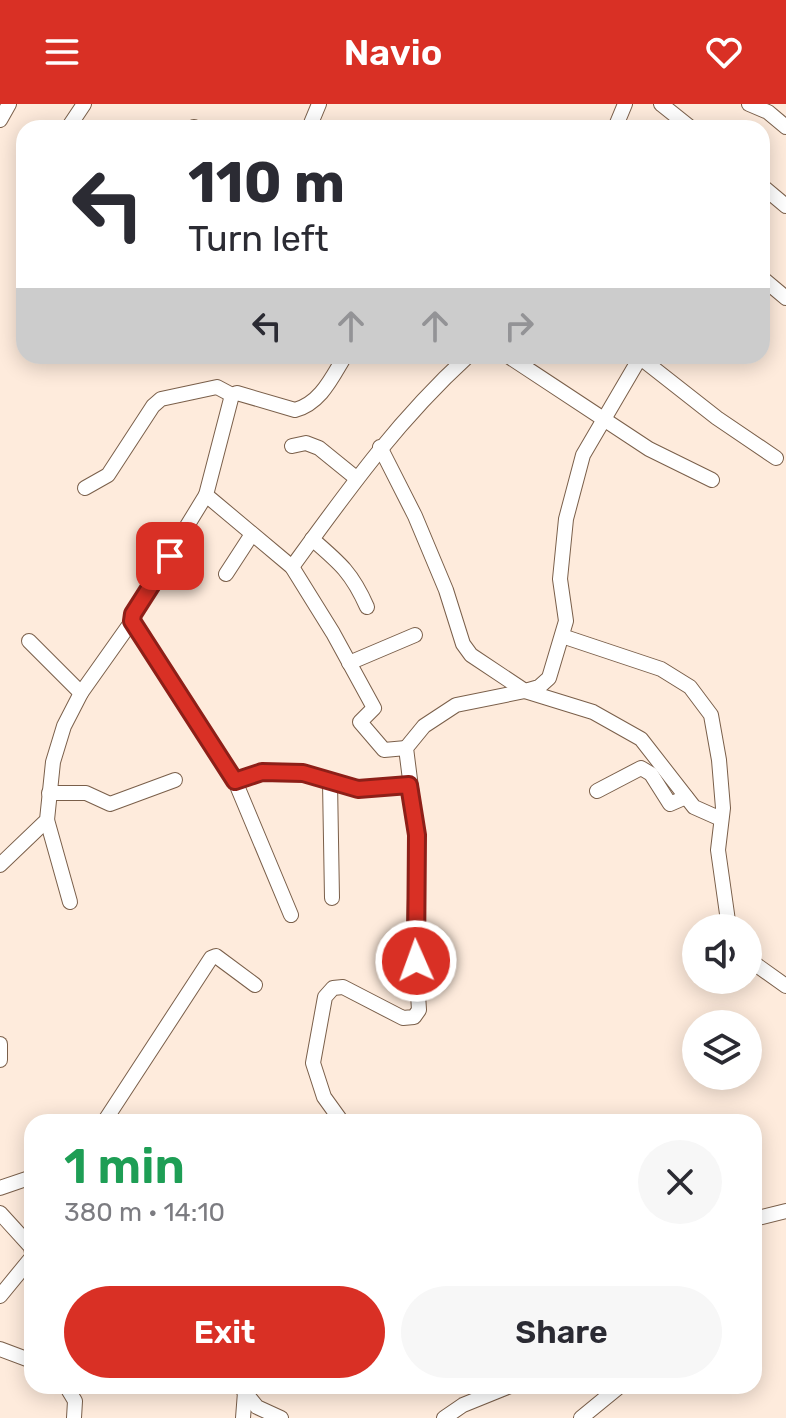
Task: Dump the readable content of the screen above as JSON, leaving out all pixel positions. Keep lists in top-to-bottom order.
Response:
{
  "page": {
    "header": "Navio",
    "turn": ["110 m", "Turn left"],
    "heading": ["1 min", "380 m · 14:10"],
    "buttons": ["Exit", "Share"]
  }
}
